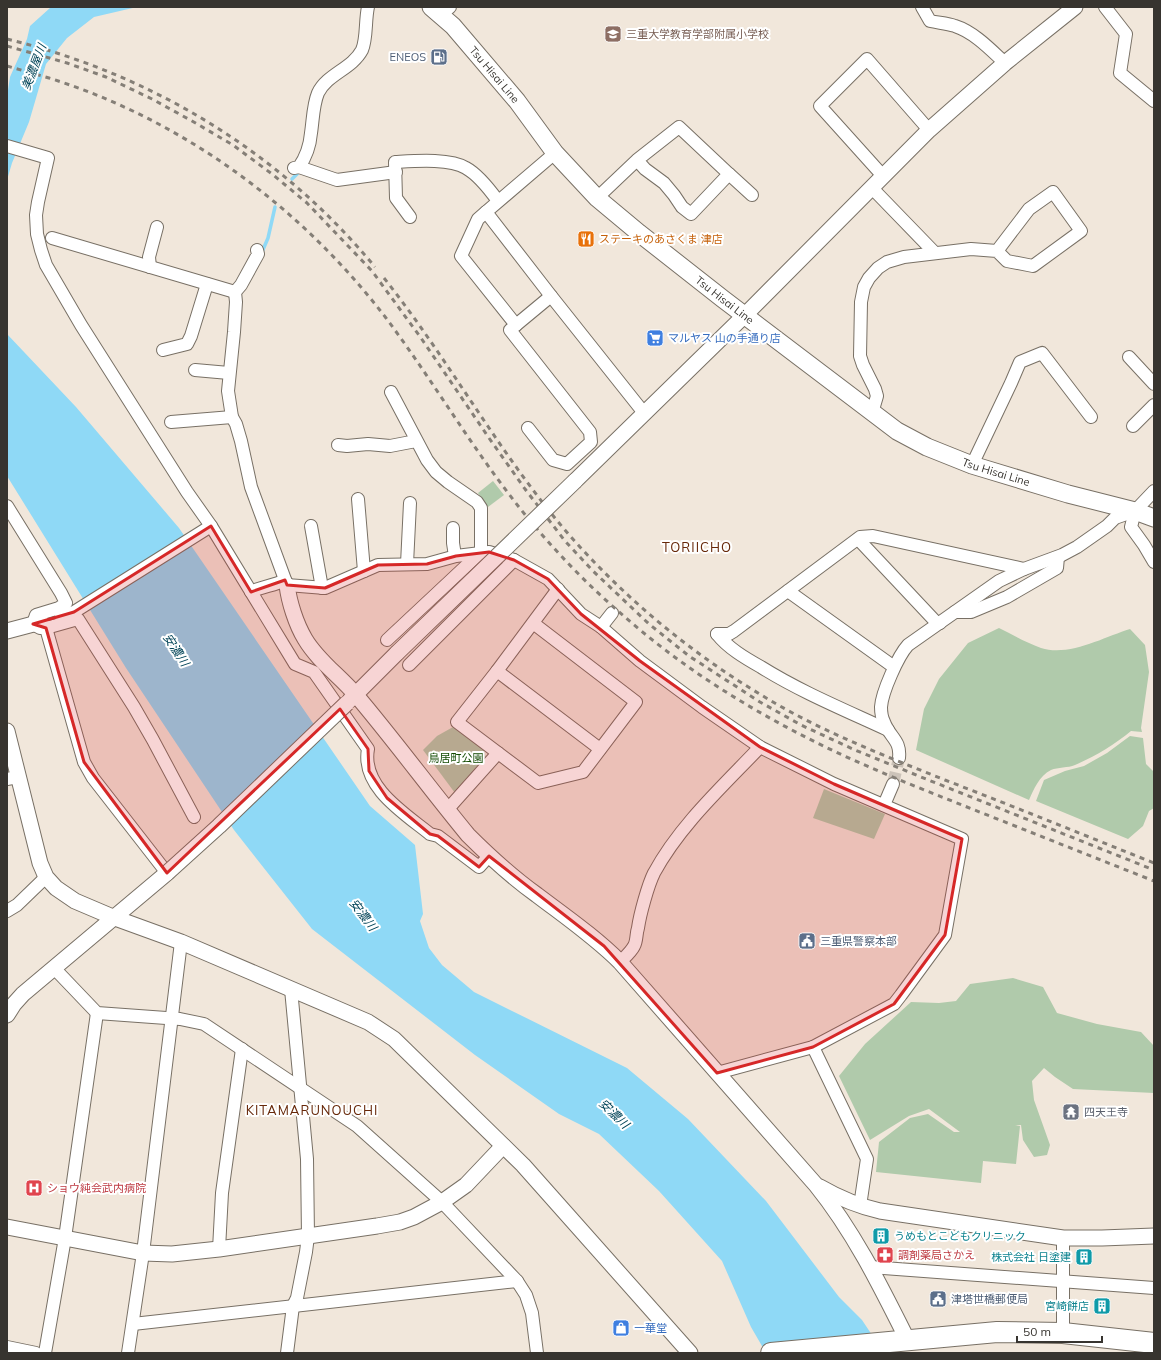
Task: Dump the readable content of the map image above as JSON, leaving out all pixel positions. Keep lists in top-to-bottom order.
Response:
{
  "streets": {
    "main road": ["Tsu Hisai Line"]
  },
  "districts": ["TORIICHO", "KITAMARUNOUCHI"],
  "water": ["美濃屋川", "安濃川"],
  "parks": ["鳥居町公園"],
  "places": {
    "school or university": ["三重大学教育学部附属小学校"],
    "fuel station": ["ENEOS"],
    "restaurant": ["ステーキのあさくま 津店"],
    "supermarket": ["マルヤス 山の手通り店"],
    "public building": ["三重県警察本部", "津塔世橋郵便局"],
    "temple": ["四天王寺"],
    "hospital": ["ショウ純会武内病院"],
    "building": ["うめもとこどもクリニック", "株式会社 日塗建", "宮崎餅店"],
    "pharmacy": ["調剤薬局さかえ"],
    "shop": ["一華堂"]
  },
  "scale_bar": "50 m"
}
